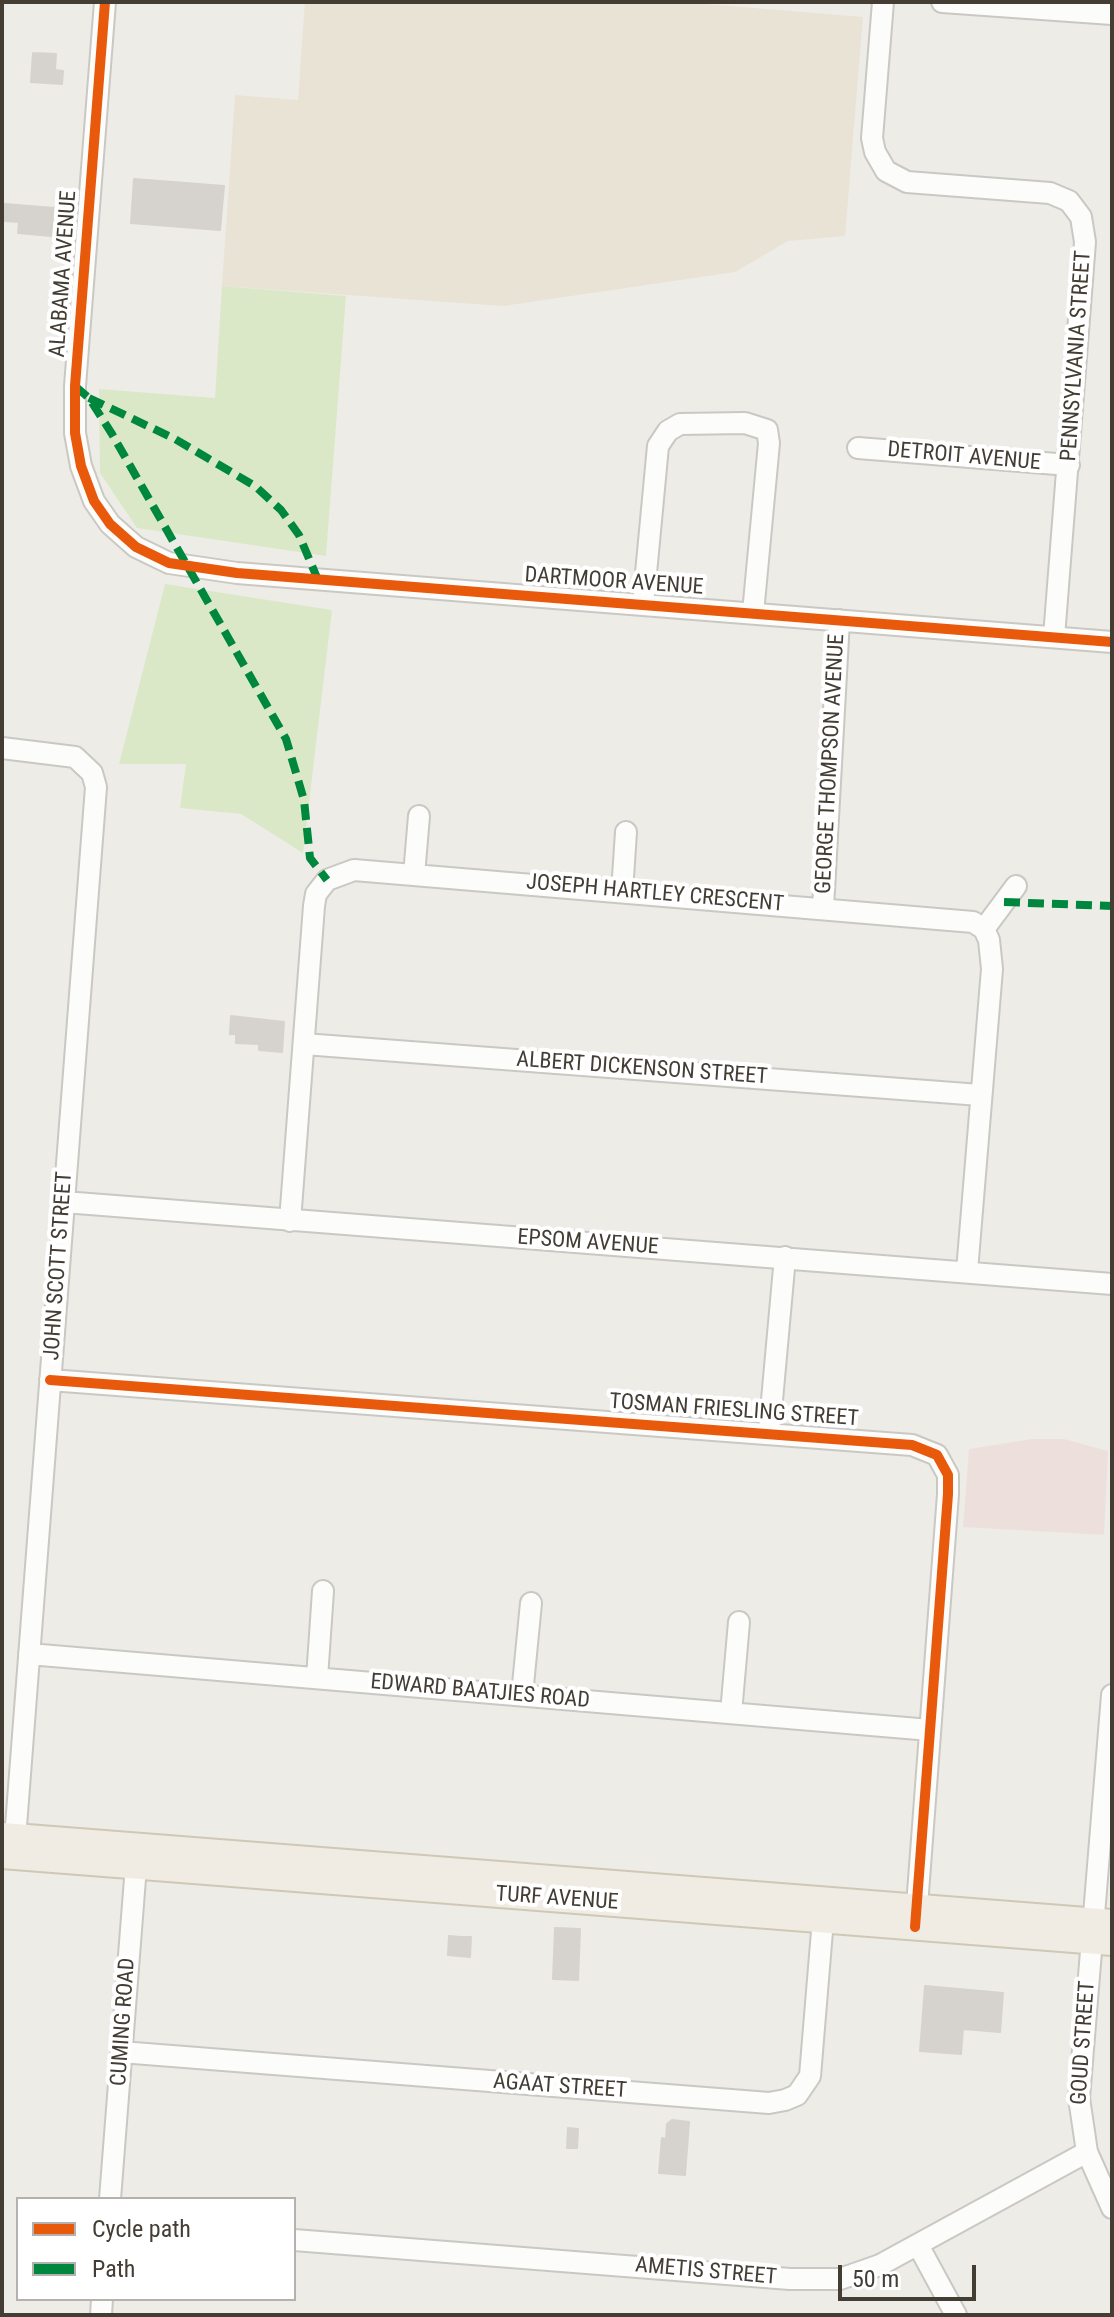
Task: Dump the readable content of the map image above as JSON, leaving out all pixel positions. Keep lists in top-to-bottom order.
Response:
{
  "streets": {
    "main road": ["TURF AVENUE"],
    "street": [
      "ALABAMA AVENUE",
      "PENNSYLVANIA STREET",
      "DETROIT AVENUE",
      "DARTMOOR AVENUE",
      "GEORGE THOMPSON AVENUE",
      "JOSEPH HARTLEY CRESCENT",
      "ALBERT DICKENSON STREET",
      "EPSOM AVENUE",
      "JOHN SCOTT STREET",
      "TOSMAN FRIESLING STREET",
      "EDWARD BAATJIES ROAD",
      "CUMING ROAD",
      "GOUD STREET",
      "AGAAT STREET",
      "AMETIS STREET"
    ]
  },
  "crossings": [
    ["ALABAMA AVENUE", "DARTMOOR AVENUE"],
    ["PENNSYLVANIA STREET", "DETROIT AVENUE"],
    ["PENNSYLVANIA STREET", "DARTMOOR AVENUE"],
    ["DARTMOOR AVENUE", "GEORGE THOMPSON AVENUE"],
    ["GEORGE THOMPSON AVENUE", "JOSEPH HARTLEY CRESCENT"],
    ["JOSEPH HARTLEY CRESCENT", "ALBERT DICKENSON STREET"],
    ["JOSEPH HARTLEY CRESCENT", "EPSOM AVENUE"],
    ["EPSOM AVENUE", "JOHN SCOTT STREET"],
    ["JOHN SCOTT STREET", "TOSMAN FRIESLING STREET"],
    ["JOHN SCOTT STREET", "EDWARD BAATJIES ROAD"],
    ["JOHN SCOTT STREET", "TURF AVENUE"],
    ["TOSMAN FRIESLING STREET", "EDWARD BAATJIES ROAD"],
    ["TOSMAN FRIESLING STREET", "TURF AVENUE"],
    ["TURF AVENUE", "CUMING ROAD"],
    ["TURF AVENUE", "GOUD STREET"],
    ["TURF AVENUE", "AGAAT STREET"],
    ["CUMING ROAD", "AGAAT STREET"],
    ["GOUD STREET", "AMETIS STREET"]
  ],
  "legend": ["Cycle path", "Path"],
  "scale_bar": "50 m"
}
